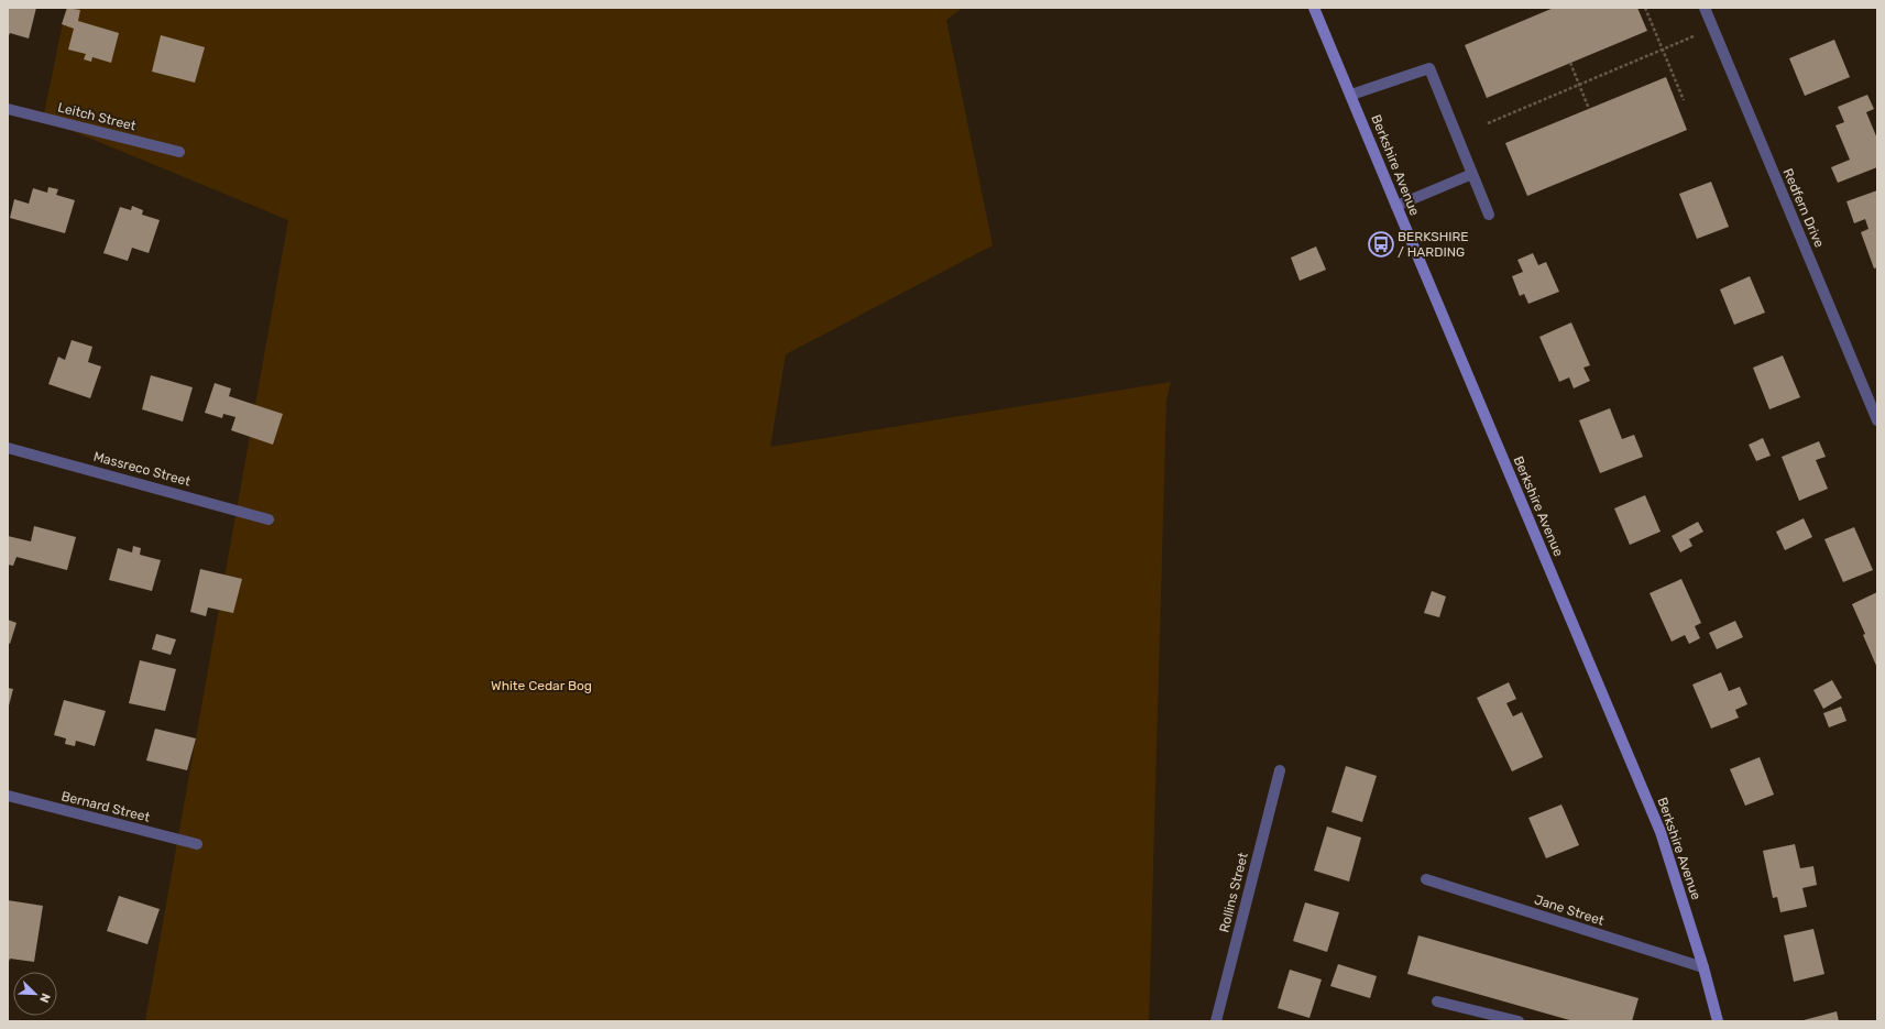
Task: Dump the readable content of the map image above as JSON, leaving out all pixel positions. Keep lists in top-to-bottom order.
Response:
{
  "streets": {
    "main road": ["Berkshire Avenue"],
    "street": [
      "Leitch Street",
      "Redfern Drive",
      "Massreco Street",
      "Bernard Street",
      "Rollins Street",
      "Jane Street"
    ]
  },
  "crossings": [
    ["Berkshire Avenue", "Jane Street"]
  ],
  "parks": ["White Cedar Bog"],
  "places": {
    "bus stop": ["BERKSHIRE / HARDING"]
  },
  "north": "bottom right"
}
